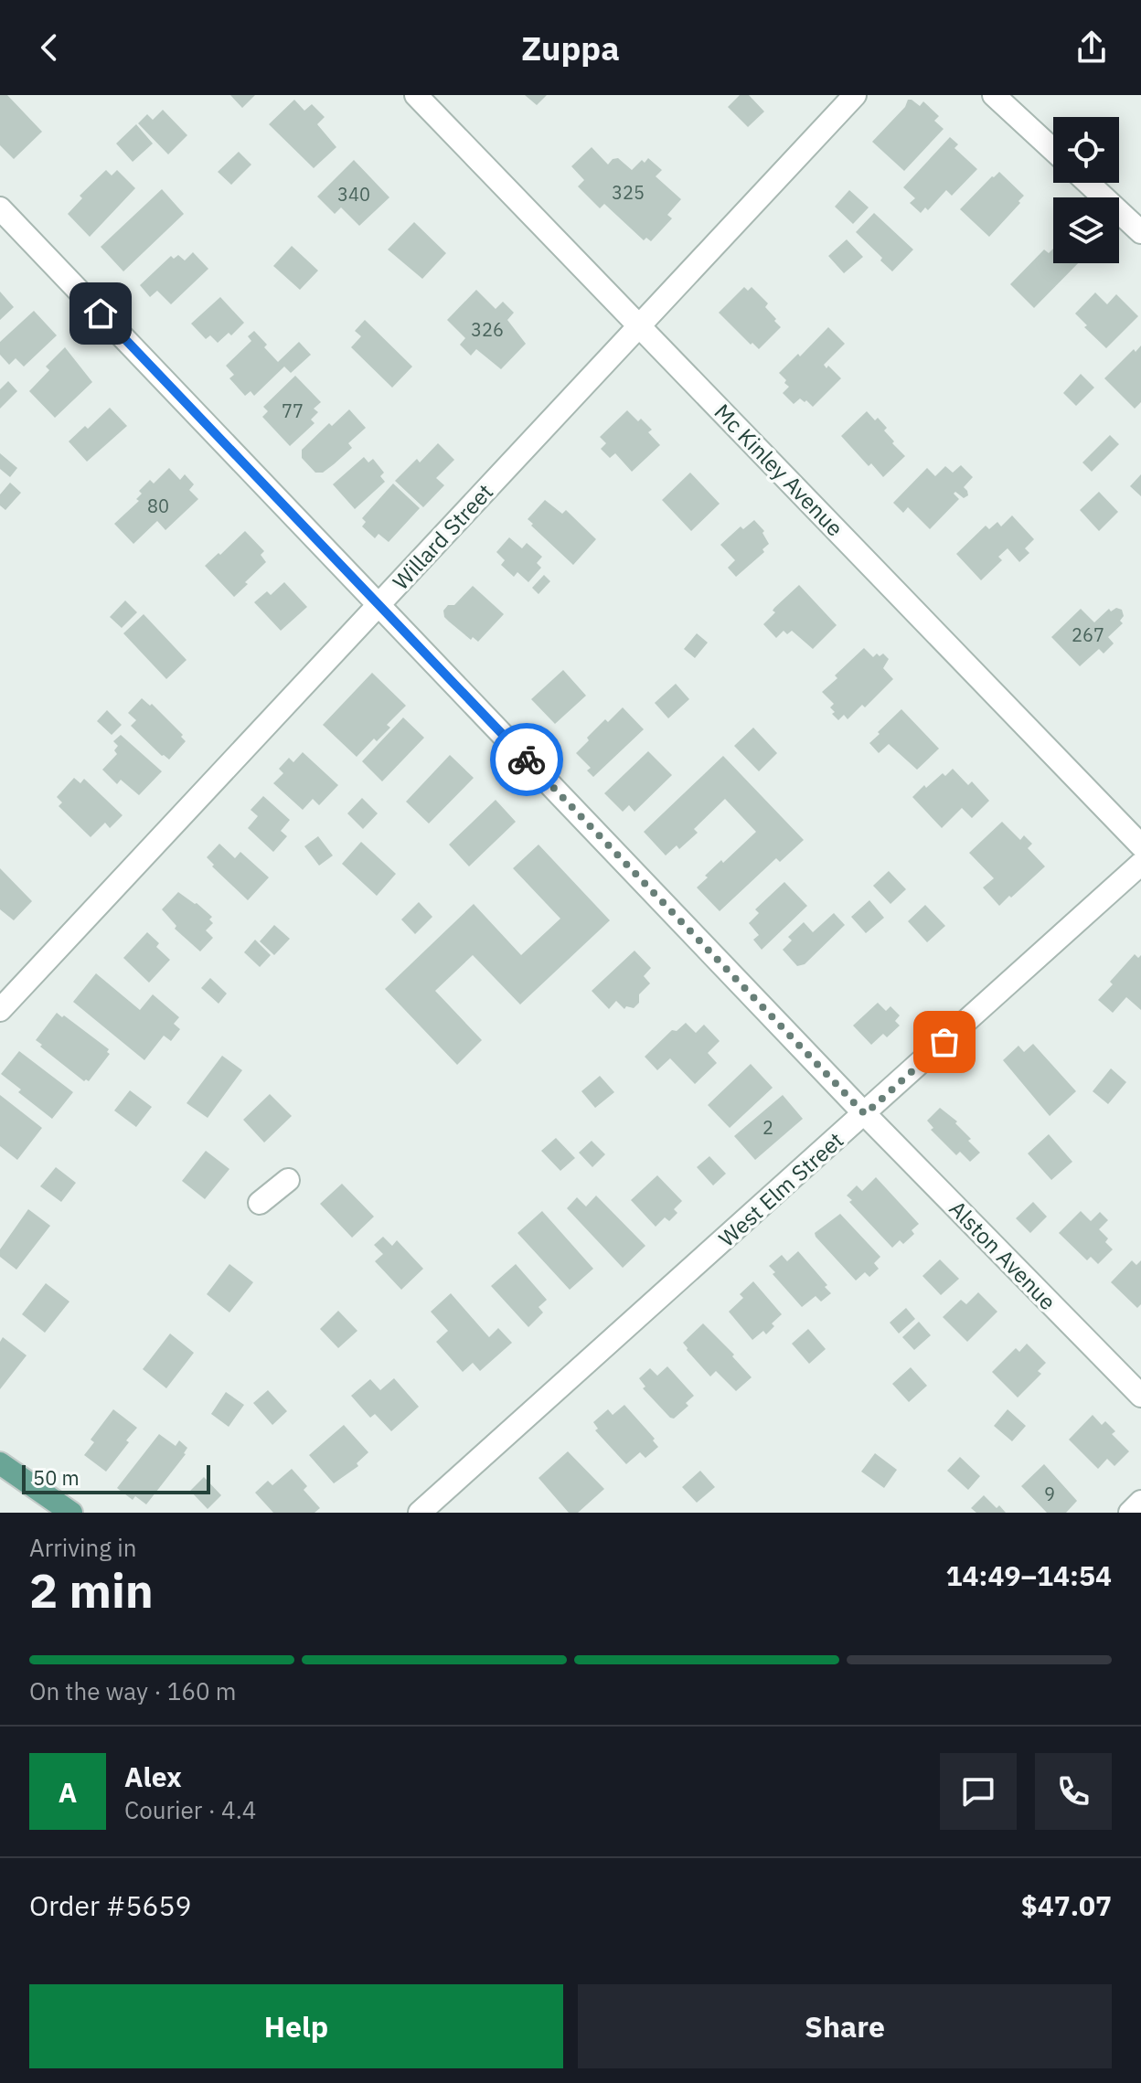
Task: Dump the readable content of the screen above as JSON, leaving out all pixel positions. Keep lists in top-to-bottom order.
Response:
{
  "streets": {
    "street": [
      "Mc Kinley Avenue",
      "Willard Street",
      "West Elm Street",
      "Alston Avenue"
    ]
  },
  "crossings": [
    ["Mc Kinley Avenue", "Willard Street"],
    ["Willard Street", "Alston Avenue"],
    ["West Elm Street", "Alston Avenue"]
  ],
  "house_numbers": [
    "325",
    "340",
    "326",
    "77",
    "80",
    "267",
    "2",
    "9"
  ],
  "scale_bar": "50 m",
  "page": {
    "header": "Zuppa",
    "scale": "50 m",
    "heading": ["2 min", "Arriving in", "14:49–14:54"],
    "panel": [
      "Alex",
      "Courier · 4.4",
      "Order #5659",
      "$47.07"
    ],
    "bar": "On the way · 160 m",
    "round": "A",
    "buttons": ["Help", "Share"]
  }
}
